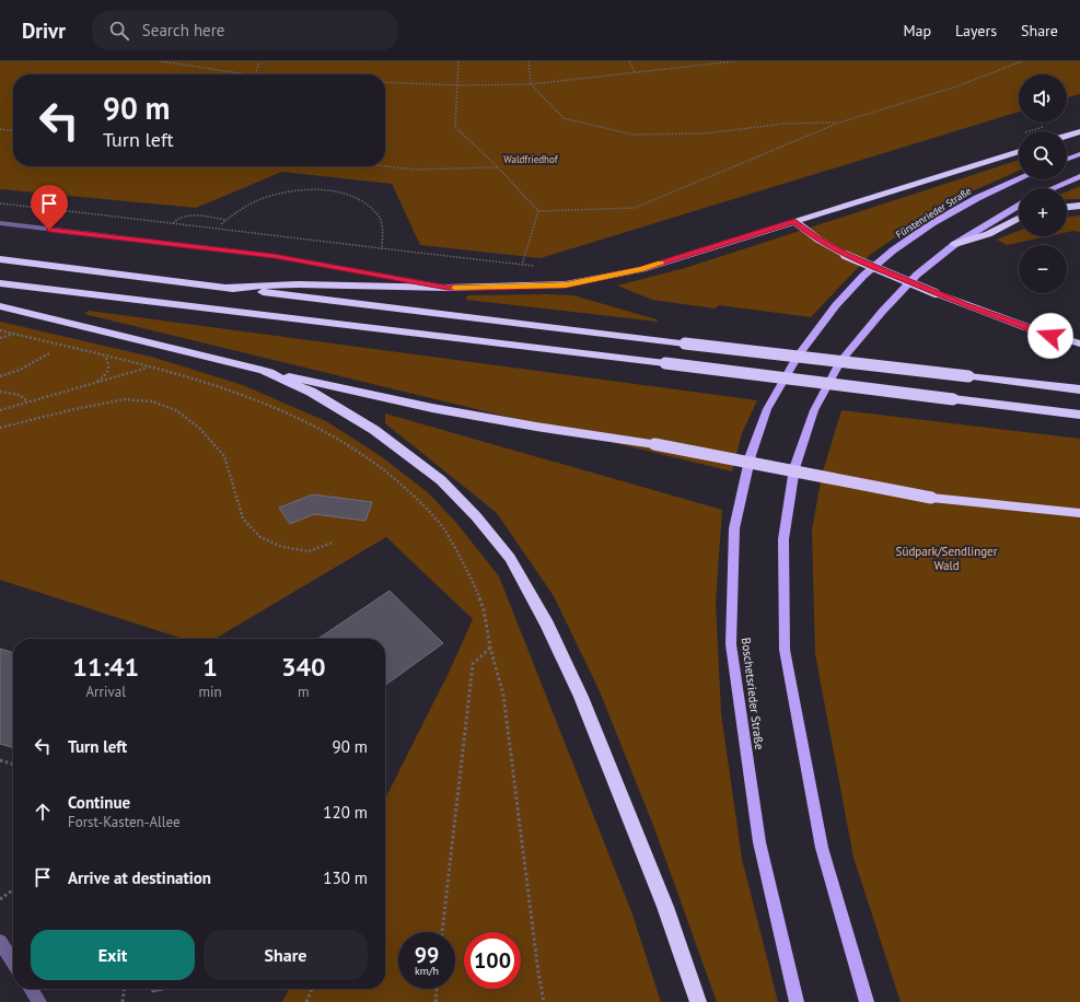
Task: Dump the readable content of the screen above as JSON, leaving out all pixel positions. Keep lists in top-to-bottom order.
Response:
{
  "streets": {
    "main road": ["Fürstenrieder Straße", "Boschetsrieder Straße"]
  },
  "crossings": [
    ["Fürstenrieder Straße", "Boschetsrieder Straße"]
  ],
  "parks": ["Waldfriedhof", "Südpark/Sendlinger Wald"],
  "page": {
    "header": "Drivr",
    "search": "Search here",
    "nav": ["Map", "Layers", "Share"],
    "map_buttons": ["+", "−"],
    "turn": ["90 m", "Turn left"],
    "eta": [
      "11:41",
      "Arrival",
      "1",
      "min",
      "340",
      "m"
    ],
    "list": [
      {
        "name": "Turn left",
        "value": "90 m"
      },
      {
        "name": "Continue",
        "note": "Forst-Kasten-Allee",
        "value": "120 m"
      },
      {
        "name": "Arrive at destination",
        "value": "130 m"
      }
    ],
    "buttons": ["Exit", "Share"],
    "speed": "99 km/h",
    "limit": "100"
  }
}
